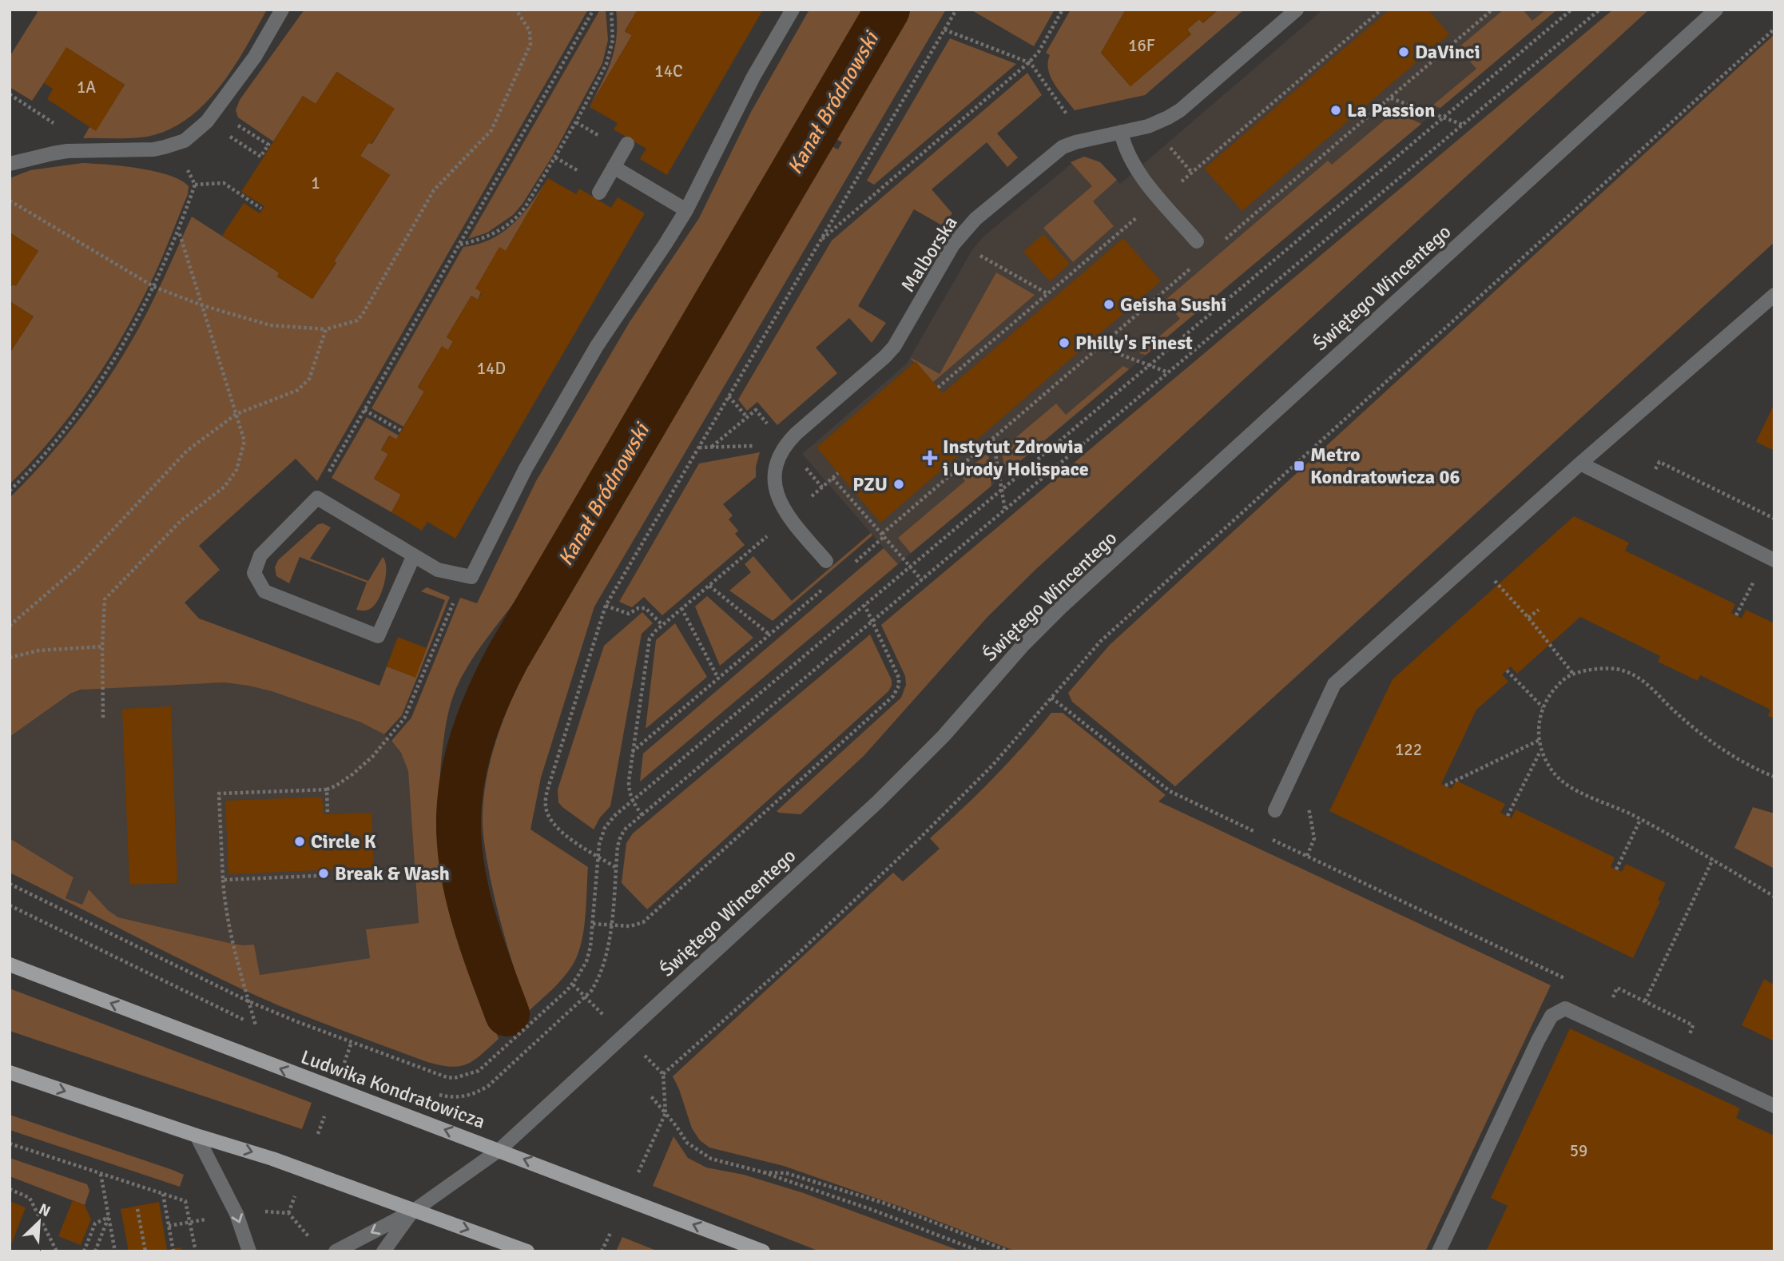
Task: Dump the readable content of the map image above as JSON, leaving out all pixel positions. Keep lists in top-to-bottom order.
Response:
{
  "streets": {
    "main road": ["Ludwika Kondratowicza"],
    "street": ["Malborska", "Świętego Wincentego"]
  },
  "crossings": [
    ["Świętego Wincentego", "Ludwika Kondratowicza"]
  ],
  "water": ["Kanał Bródnowski"],
  "places": {
    "other": [
      "DaVinci",
      "La Passion",
      "Geisha Sushi",
      "Philly's Finest",
      "PZU",
      "Circle K",
      "Break & Wash"
    ],
    "health": ["Instytut Zdrowia i Urody Holispace"],
    "transit": ["Metro Kondratowicza 06"]
  },
  "house_numbers": [
    "16F",
    "14C",
    "1A",
    "1",
    "14D",
    "122",
    "59"
  ],
  "north": "top right"
}
